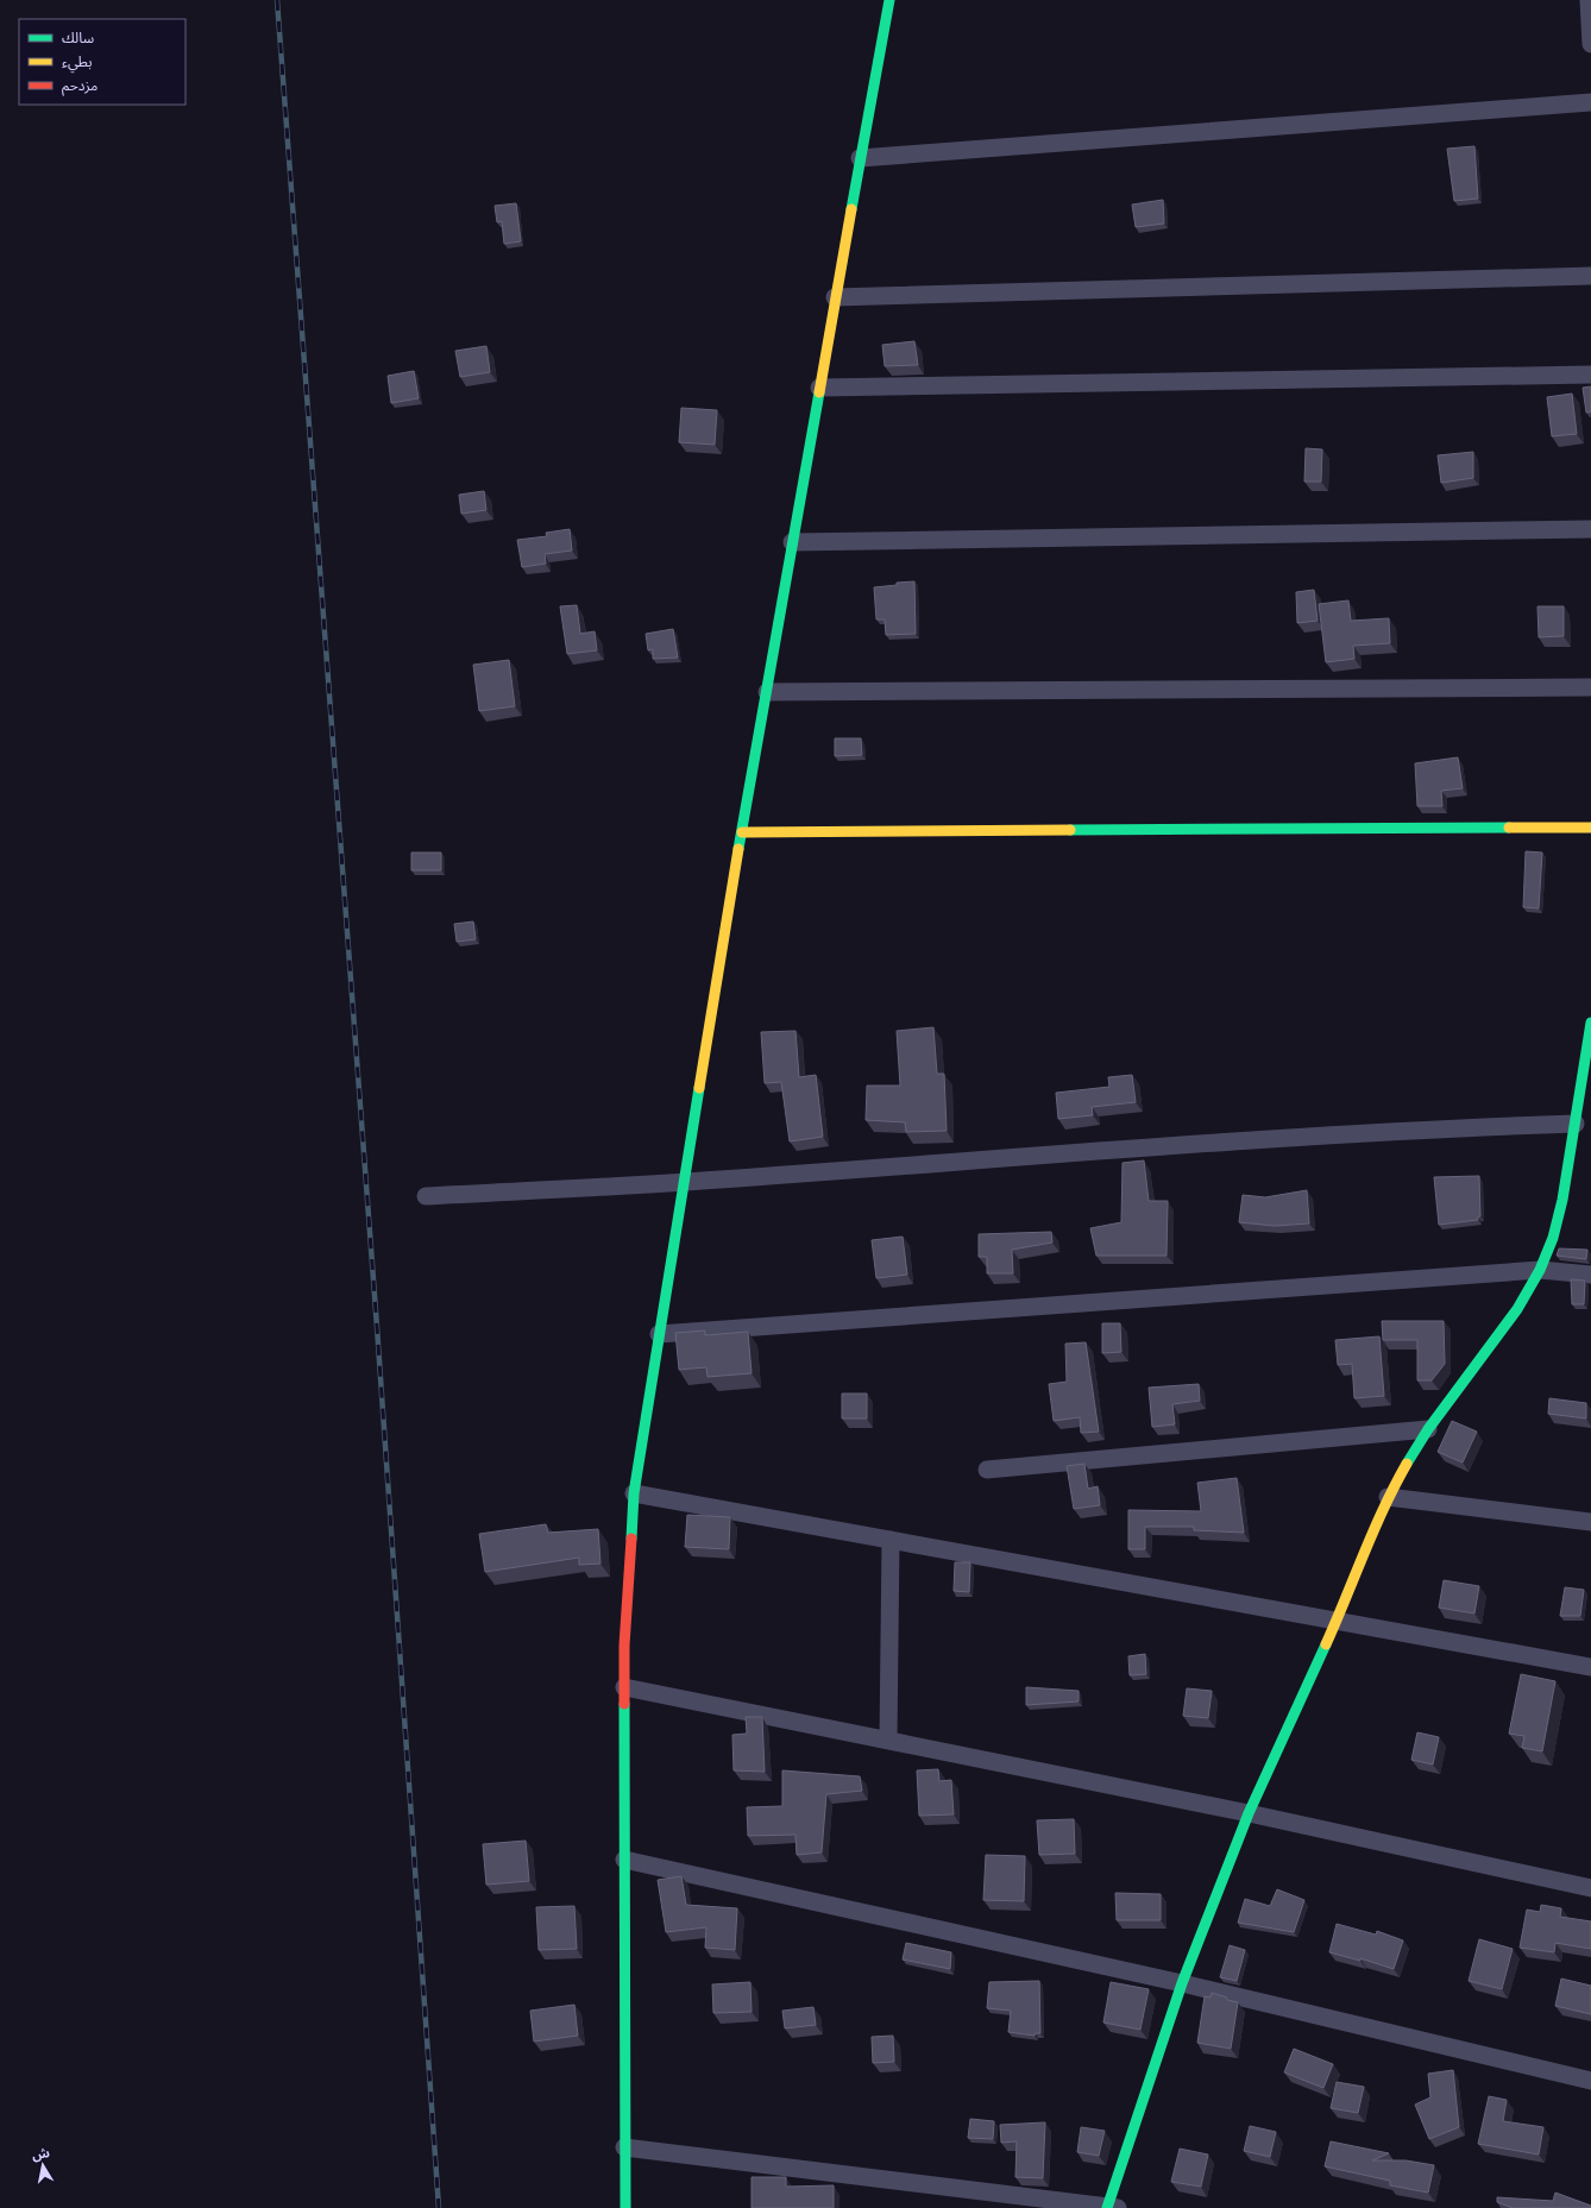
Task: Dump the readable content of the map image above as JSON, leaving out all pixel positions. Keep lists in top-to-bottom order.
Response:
{
  "legend": ["سالك", "بطيء", "مزدحم"],
  "north": "top"
}
